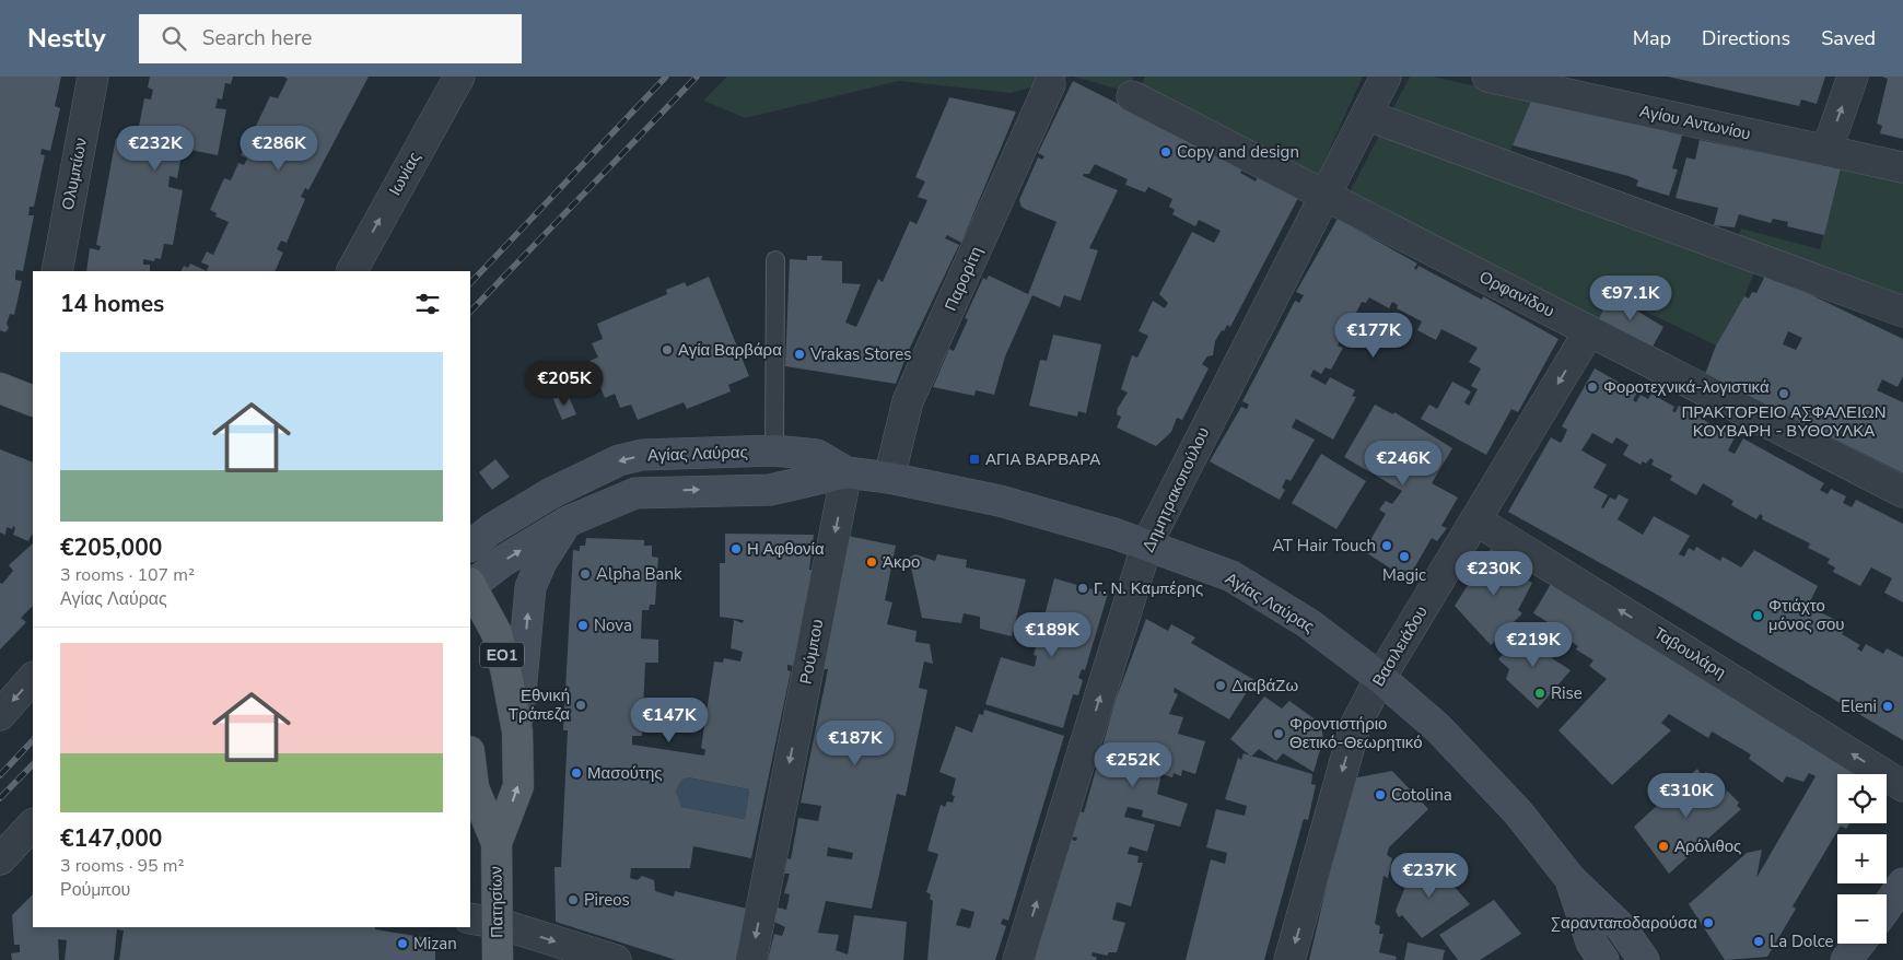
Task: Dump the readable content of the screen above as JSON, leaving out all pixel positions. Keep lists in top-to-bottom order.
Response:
{
  "streets": {
    "main road": ["ΕΟ1", "Πατησίων"],
    "street": [
      "Αγίου Αντωνίου",
      "Ολυμπίων",
      "Ιωνίας",
      "Παρορίτη",
      "Ορφανίδου",
      "Αγίας Λαύρας",
      "Δημητρακοπούλου",
      "Βασιλειάδου",
      "Ρούμπου",
      "Ταβουλάρη"
    ]
  },
  "crossings": [
    ["Παρορίτη", "Αγίας Λαύρας"],
    ["Ορφανίδου", "Δημητρακοπούλου"],
    ["Ορφανίδου", "Βασιλειάδου"],
    ["Αγίας Λαύρας", "Δημητρακοπούλου"],
    ["Αγίας Λαύρας", "Βασιλειάδου"],
    ["Αγίας Λαύρας", "Ρούμπου"],
    ["Βασιλειάδου", "Ταβουλάρη"]
  ],
  "one_way": [
    "Ιωνίας",
    "Δημητρακοπούλου",
    "Βασιλειάδου",
    "Ρούμπου",
    "Ταβουλάρη"
  ],
  "places": {
    "other": [
      "Copy and design",
      "Αγία Βαρβάρα",
      "Vrakas Stores",
      "Φοροτεχνικά-λογιστικά",
      "ΠΡΑΚΤΟΡΕΙΟ ΑΣΦΑΛΕΙΩΝ ΚΟΥΒΑΡΗ - ΒΥΘΟΥΛΚΑ",
      "AT Hair Touch",
      "Η Αφθονία",
      "Magic",
      "Άκρο",
      "Alpha Bank",
      "Γ. Ν. Καμπέρης",
      "Φτιάχτο μόνος σου",
      "Nova",
      "ΔιαβάΖω",
      "Rise",
      "Εθνική Τράπεζα",
      "Eleni",
      "Φροντιστήριο Θετικό-Θεωρητικό",
      "Μασούτης",
      "Cotolina",
      "Αρόλιθος",
      "Pireos",
      "Σαρανταποδαρούσα",
      "La Dolce",
      "Mizan"
    ],
    "transit": ["ΑΓΙΑ ΒΑΡΒΑΡΑ"]
  },
  "page": {
    "header": "Nestly",
    "search": "Search here",
    "nav": ["Map", "Directions", "Saved"],
    "price": [
      "€232K",
      "€286K",
      "€97.1K",
      "€177K",
      "€205K",
      "€246K",
      "€230K",
      "€189K",
      "€219K",
      "€147K",
      "€187K",
      "€252K",
      "€310K",
      "€237K"
    ],
    "heading": "14 homes",
    "list": [
      {
        "name": "€205,000",
        "note": "3 rooms · 107 m² · Αγίας Λαύρας"
      },
      {
        "name": "€147,000",
        "note": "3 rooms · 95 m² · Ρούμπου"
      }
    ],
    "map_buttons": ["+", "−"]
  }
}
